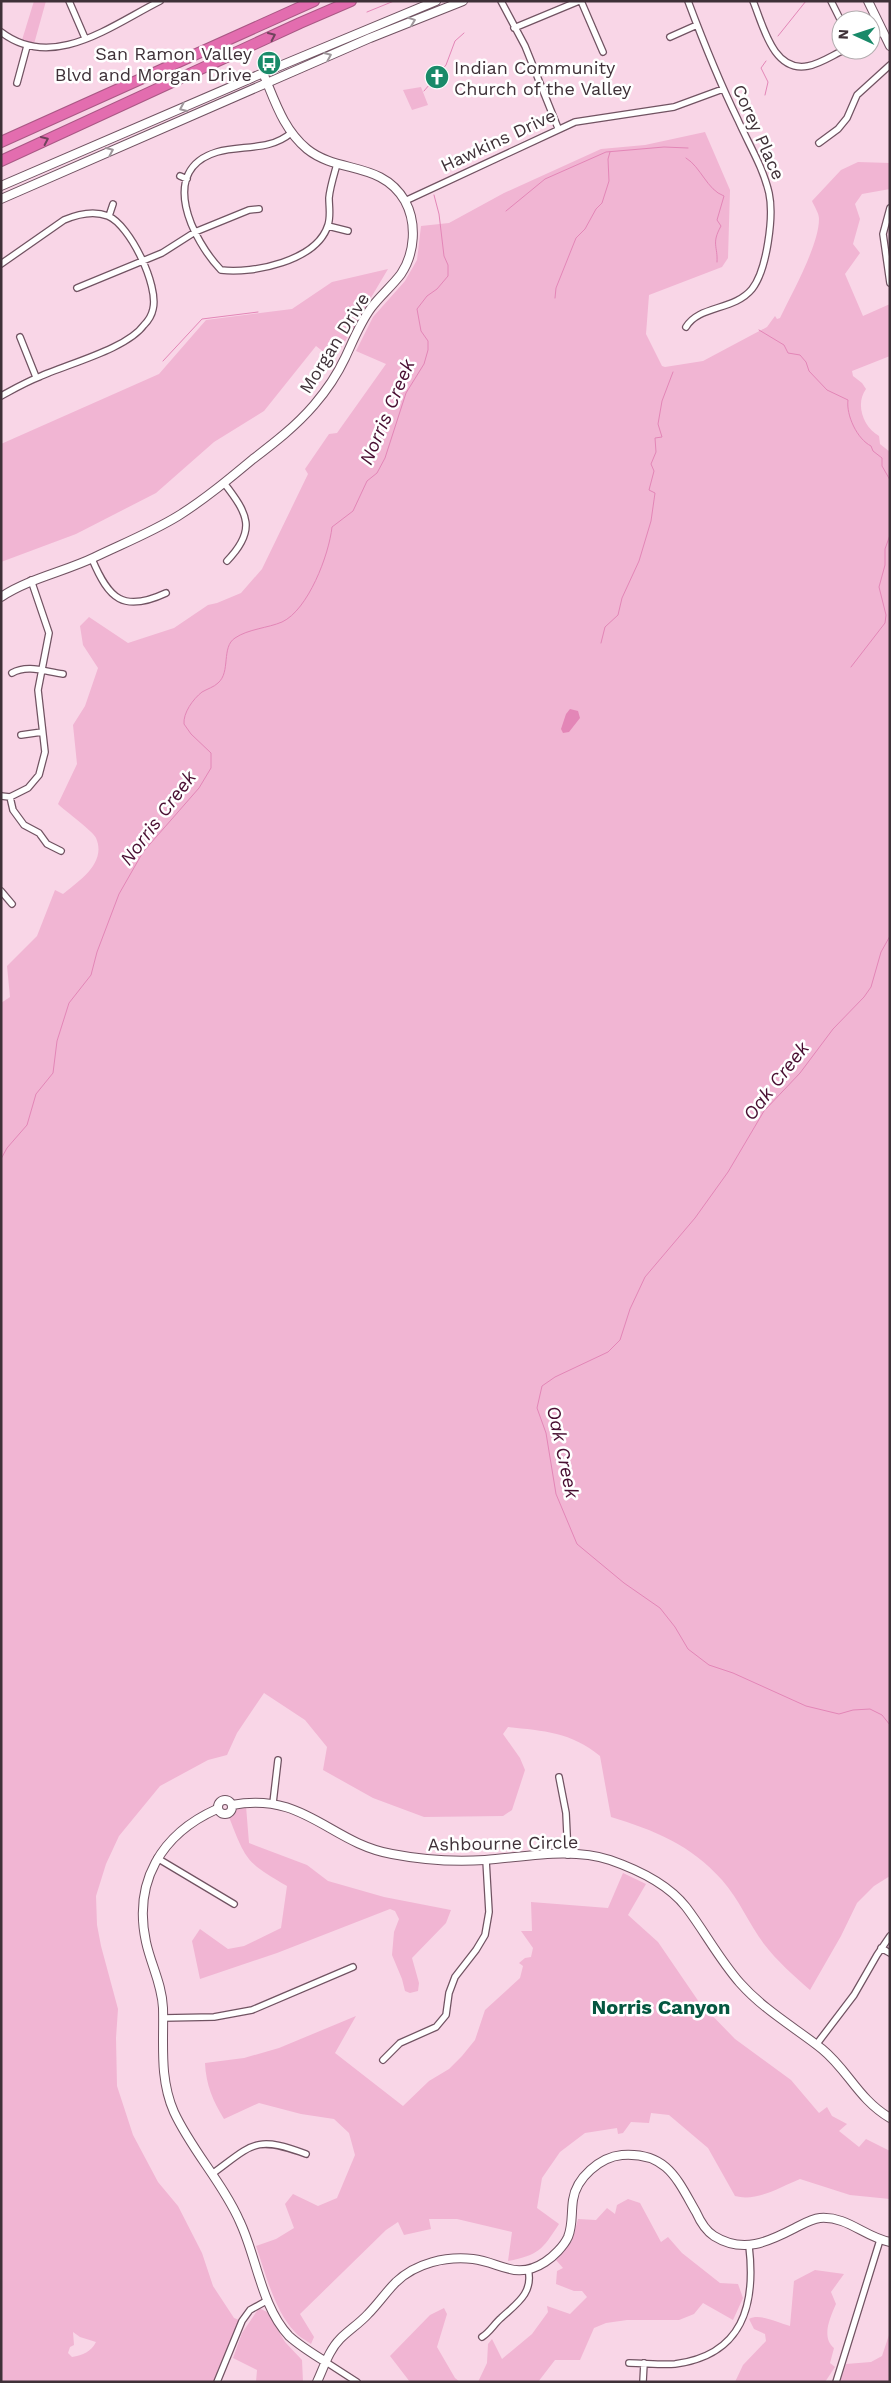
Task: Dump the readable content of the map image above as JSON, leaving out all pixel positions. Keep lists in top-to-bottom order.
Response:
{
  "streets": {
    "street": [
      "Corey Place",
      "Hawkins Drive",
      "Morgan Drive",
      "Ashbourne Circle"
    ]
  },
  "crossings": [
    ["Corey Place", "Hawkins Drive"],
    ["Hawkins Drive", "Morgan Drive"]
  ],
  "districts": ["Norris Canyon"],
  "water": ["Norris Creek", "Oak Creek"],
  "places": {
    "bus stop": ["San Ramon Valley Blvd and Morgan Drive"],
    "church": ["Indian Community Church of the Valley"]
  },
  "north": "left"
}
